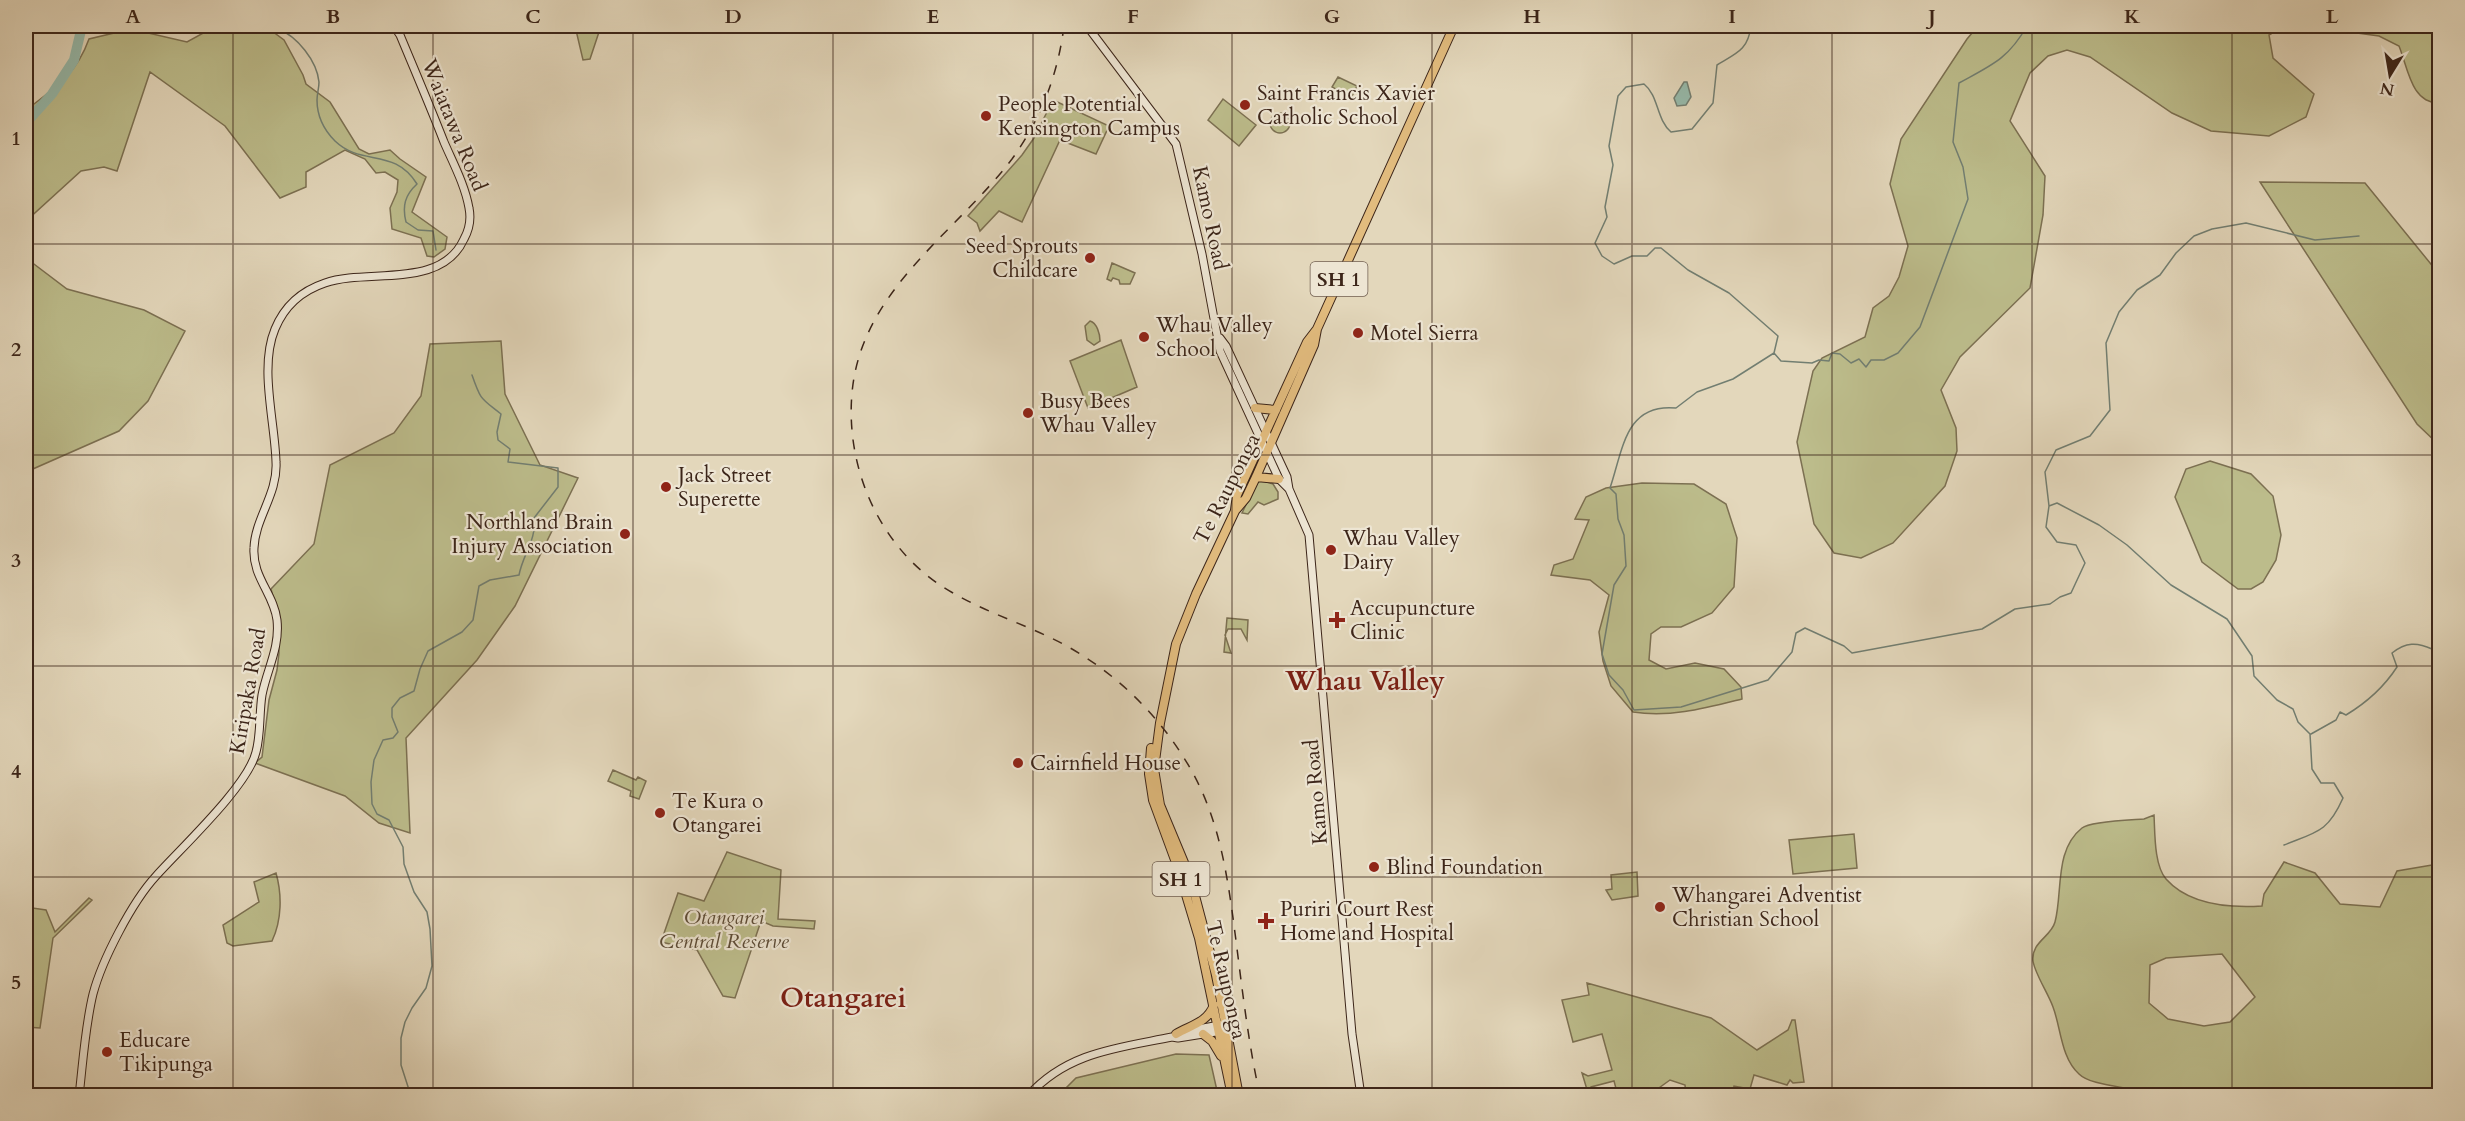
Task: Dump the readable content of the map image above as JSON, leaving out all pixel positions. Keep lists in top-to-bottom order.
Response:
{
  "streets": {
    "highway": ["SH 1", "Te Rauponga"],
    "main road": ["Waiatawa Road", "Kamo Road", "Kiripaka Road"]
  },
  "crossings": [
    ["Waiatawa Road", "Kiripaka Road"],
    ["Kamo Road", "SH 1"],
    ["Kamo Road", "Te Rauponga"],
    ["SH 1", "Te Rauponga"]
  ],
  "districts": ["Whau Valley", "Otangarei"],
  "parks": ["Otangarei Central Reserve"],
  "places": {
    "other": [
      "Saint Francis Xavier Catholic School",
      "People Potential Kensington Campus",
      "Seed Sprouts Childcare",
      "Motel Sierra",
      "Whau Valley School",
      "Busy Bees Whau Valley",
      "Jack Street Superette",
      "Northland Brain Injury Association",
      "Whau Valley Dairy",
      "Cairnfield House",
      "Te Kura o Otangarei",
      "Blind Foundation",
      "Whangarei Adventist Christian School",
      "Educare Tikipunga"
    ],
    "health": ["Accupuncture Clinic", "Puriri Court Rest Home and Hospital"]
  },
  "north": "bottom",
  "grid": {
    "columns": [
      "A",
      "B",
      "C",
      "D",
      "E",
      "F",
      "G",
      "H",
      "I",
      "J",
      "K",
      "L"
    ],
    "rows": [
      "1",
      "2",
      "3",
      "4",
      "5"
    ]
  }
}
